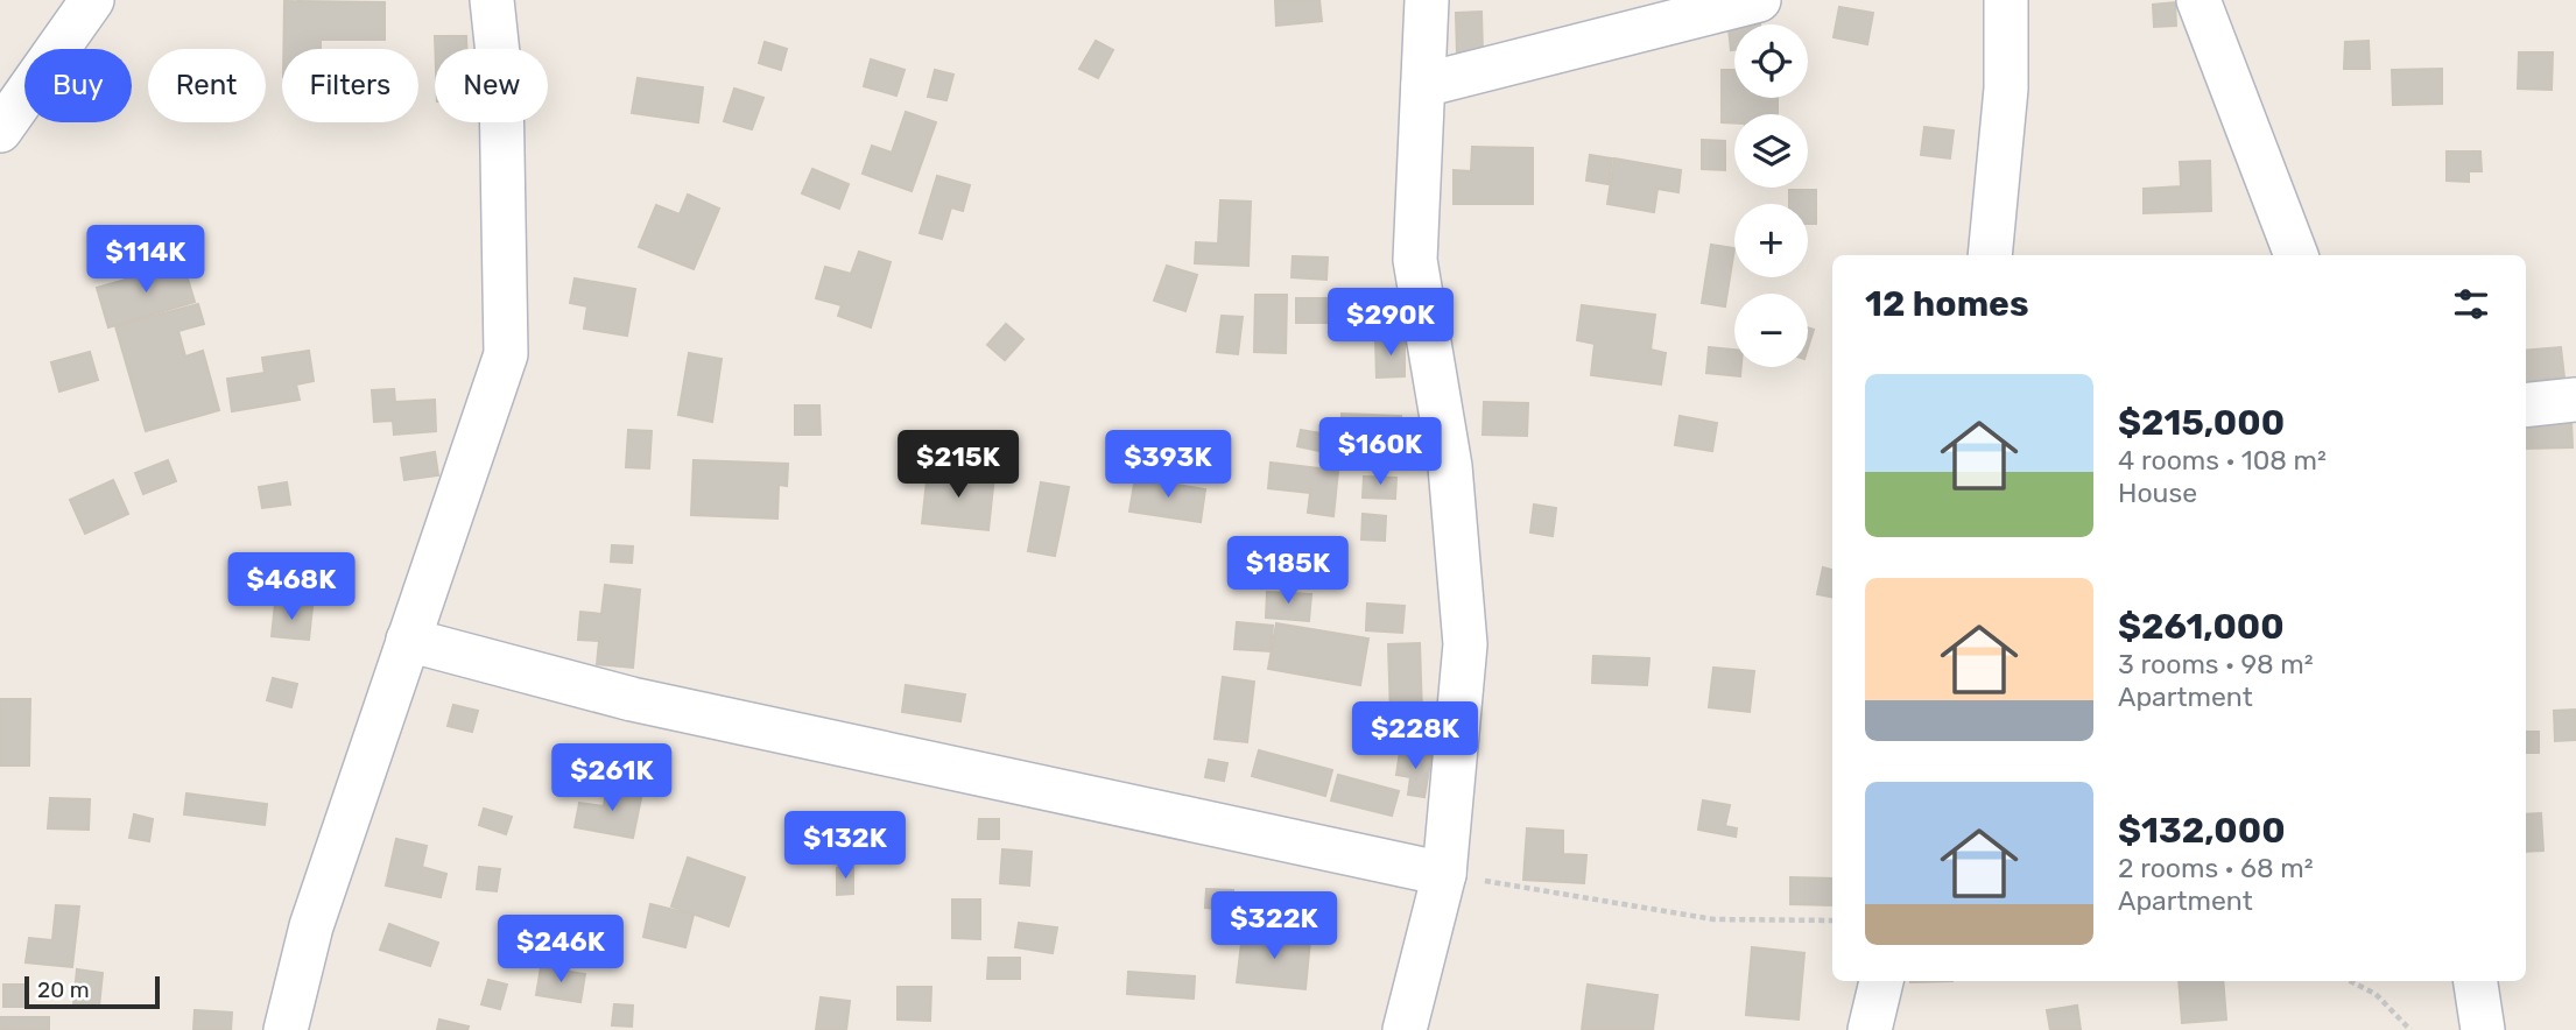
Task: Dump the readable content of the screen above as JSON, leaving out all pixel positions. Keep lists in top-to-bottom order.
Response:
{
  "scale_bar": "20 m",
  "page": {
    "map_buttons": ["+", "−"],
    "chip": [
      "Buy",
      "Rent",
      "Filters",
      "New"
    ],
    "price": [
      "$114K",
      "$290K",
      "$160K",
      "$215K",
      "$393K",
      "$185K",
      "$468K",
      "$228K",
      "$261K",
      "$132K",
      "$322K",
      "$246K"
    ],
    "heading": "12 homes",
    "list": [
      {
        "name": "$215,000",
        "note": "4 rooms · 108 m² · House"
      },
      {
        "name": "$261,000",
        "note": "3 rooms · 98 m² · Apartment"
      },
      {
        "name": "$132,000",
        "note": "2 rooms · 68 m² · Apartment"
      }
    ],
    "scale": "20 m"
  }
}
